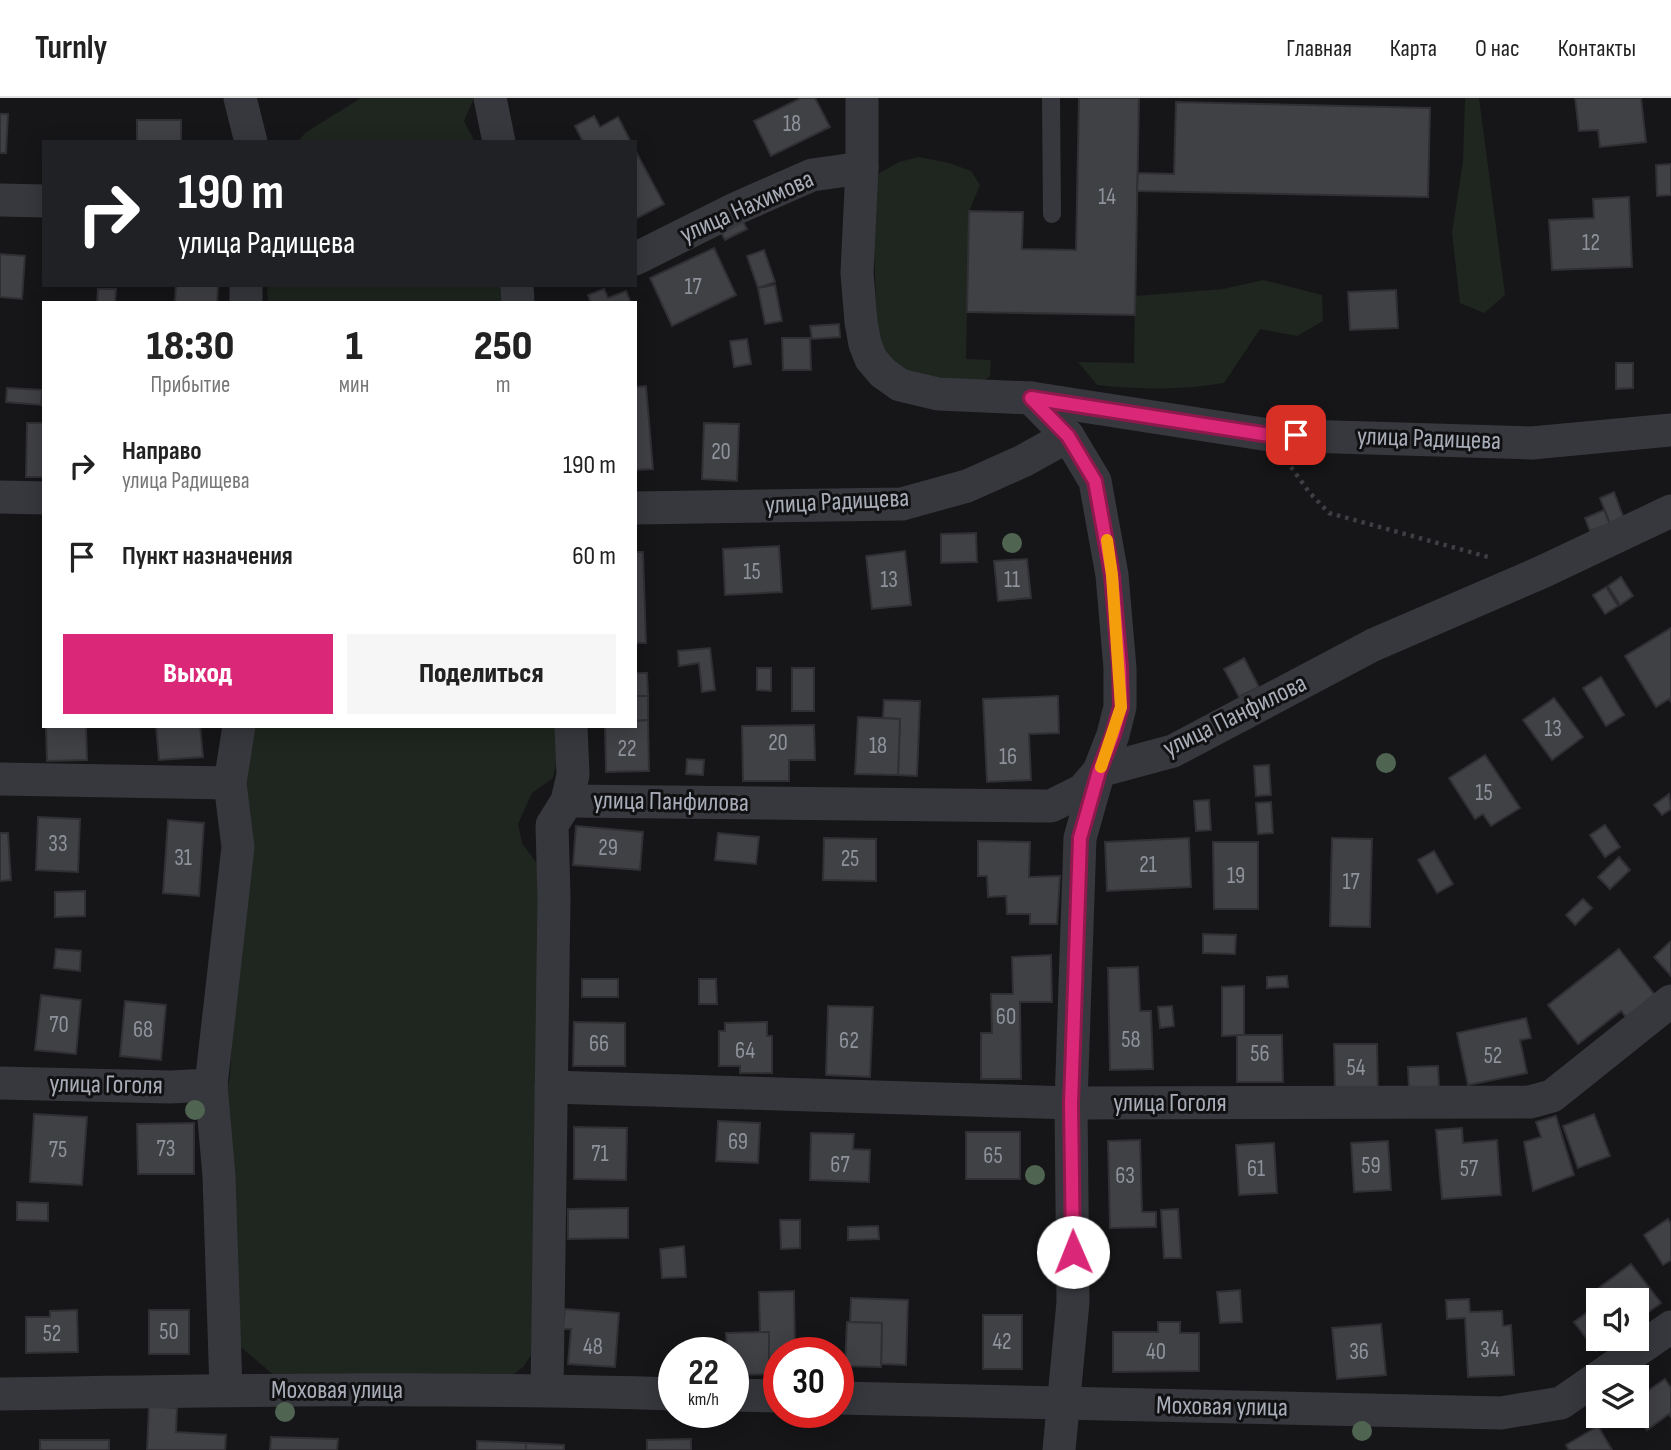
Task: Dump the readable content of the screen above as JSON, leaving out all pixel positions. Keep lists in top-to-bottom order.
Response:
{
  "streets": {
    "street": [
      "улица Нахимова",
      "улица Радищева",
      "улица Панфилова",
      "улица Гоголя",
      "Моховая улица"
    ]
  },
  "crossings": [
    ["улица Нахимова", "улица Радищева"]
  ],
  "house_numbers": [
    "18",
    "14",
    "12",
    "17",
    "20",
    "15",
    "13",
    "11",
    "13",
    "20",
    "18",
    "22",
    "16",
    "15",
    "33",
    "29",
    "31",
    "25",
    "21",
    "19",
    "17",
    "60",
    "70",
    "68",
    "58",
    "62",
    "66",
    "64",
    "56",
    "52",
    "54",
    "69",
    "73",
    "75",
    "71",
    "65",
    "67",
    "59",
    "61",
    "57",
    "63",
    "50",
    "52",
    "42",
    "48",
    "34",
    "40",
    "36"
  ],
  "page": {
    "header": "Turnly",
    "nav": [
      "Главная",
      "Карта",
      "О нас",
      "Контакты"
    ],
    "turn": ["190 m", "улица Радищева"],
    "eta": [
      "18:30",
      "Прибытие",
      "1",
      "мин",
      "250",
      "m"
    ],
    "list": [
      {
        "name": "Направо",
        "note": "улица Радищева",
        "value": "190 m"
      },
      {
        "name": "Пункт назначения",
        "value": "60 m"
      }
    ],
    "buttons": ["Выход", "Поделиться"],
    "speed": "22 km/h",
    "limit": "30"
  }
}
